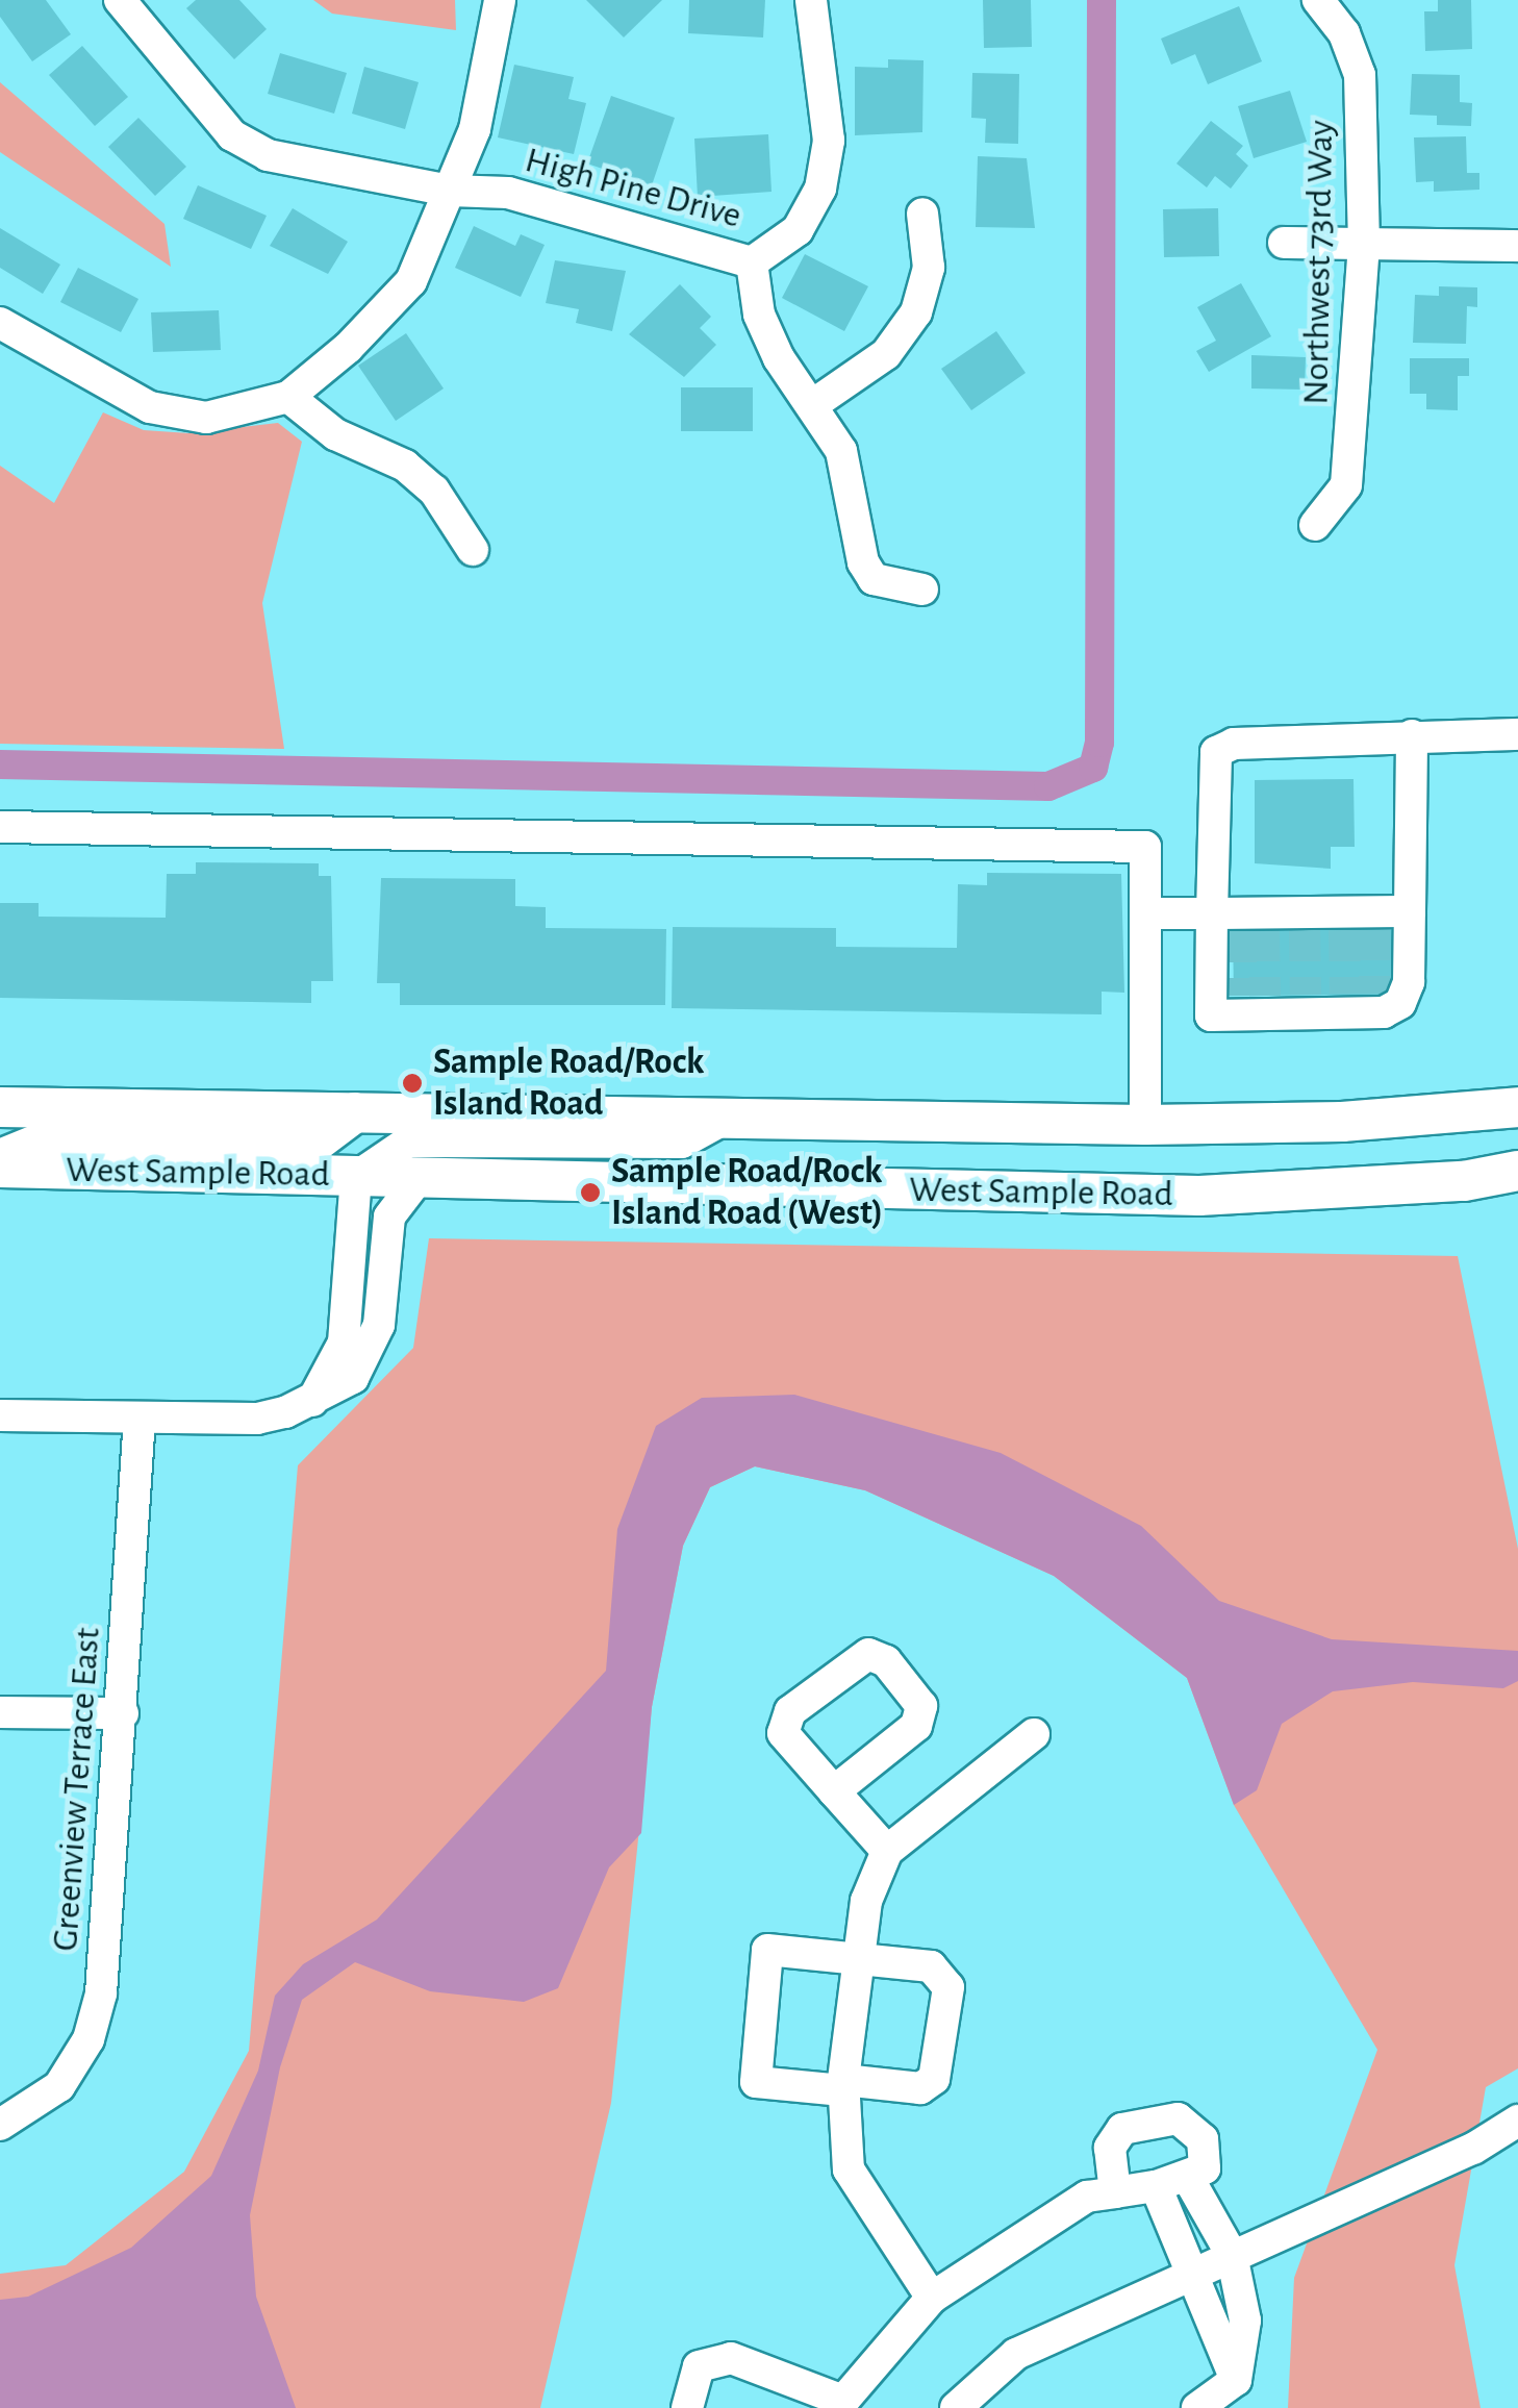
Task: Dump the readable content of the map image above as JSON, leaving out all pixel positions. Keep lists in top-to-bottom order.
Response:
{
  "streets": {
    "main road": ["West Sample Road"],
    "street": ["High Pine Drive", "Northwest 73rd Way", "Greenview Terrace East"]
  },
  "places": ["Sample Road/Rock Island Road", "Sample Road/Rock Island Road (West)"]
}
